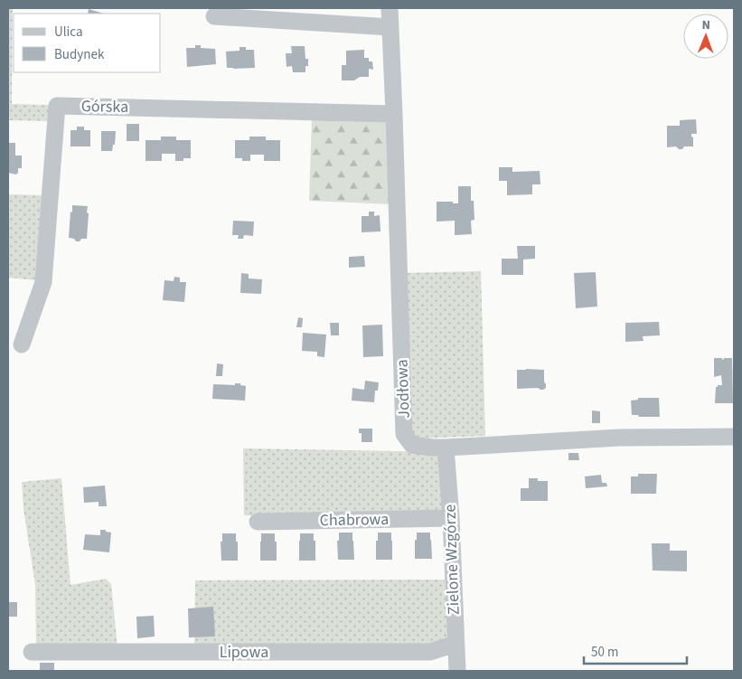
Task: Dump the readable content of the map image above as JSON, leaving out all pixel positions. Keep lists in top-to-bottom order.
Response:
{
  "streets": {
    "street": [
      "Górska",
      "Jodłowa",
      "Chabrowa",
      "Zielone Wzgórze",
      "Lipowa"
    ]
  },
  "crossings": [
    ["Górska", "Jodłowa"],
    ["Jodłowa", "Zielone Wzgórze"],
    ["Chabrowa", "Zielone Wzgórze"],
    ["Zielone Wzgórze", "Lipowa"]
  ],
  "legend": ["Ulica", "Budynek"],
  "scale_bar": "50 m",
  "north": "top"
}
